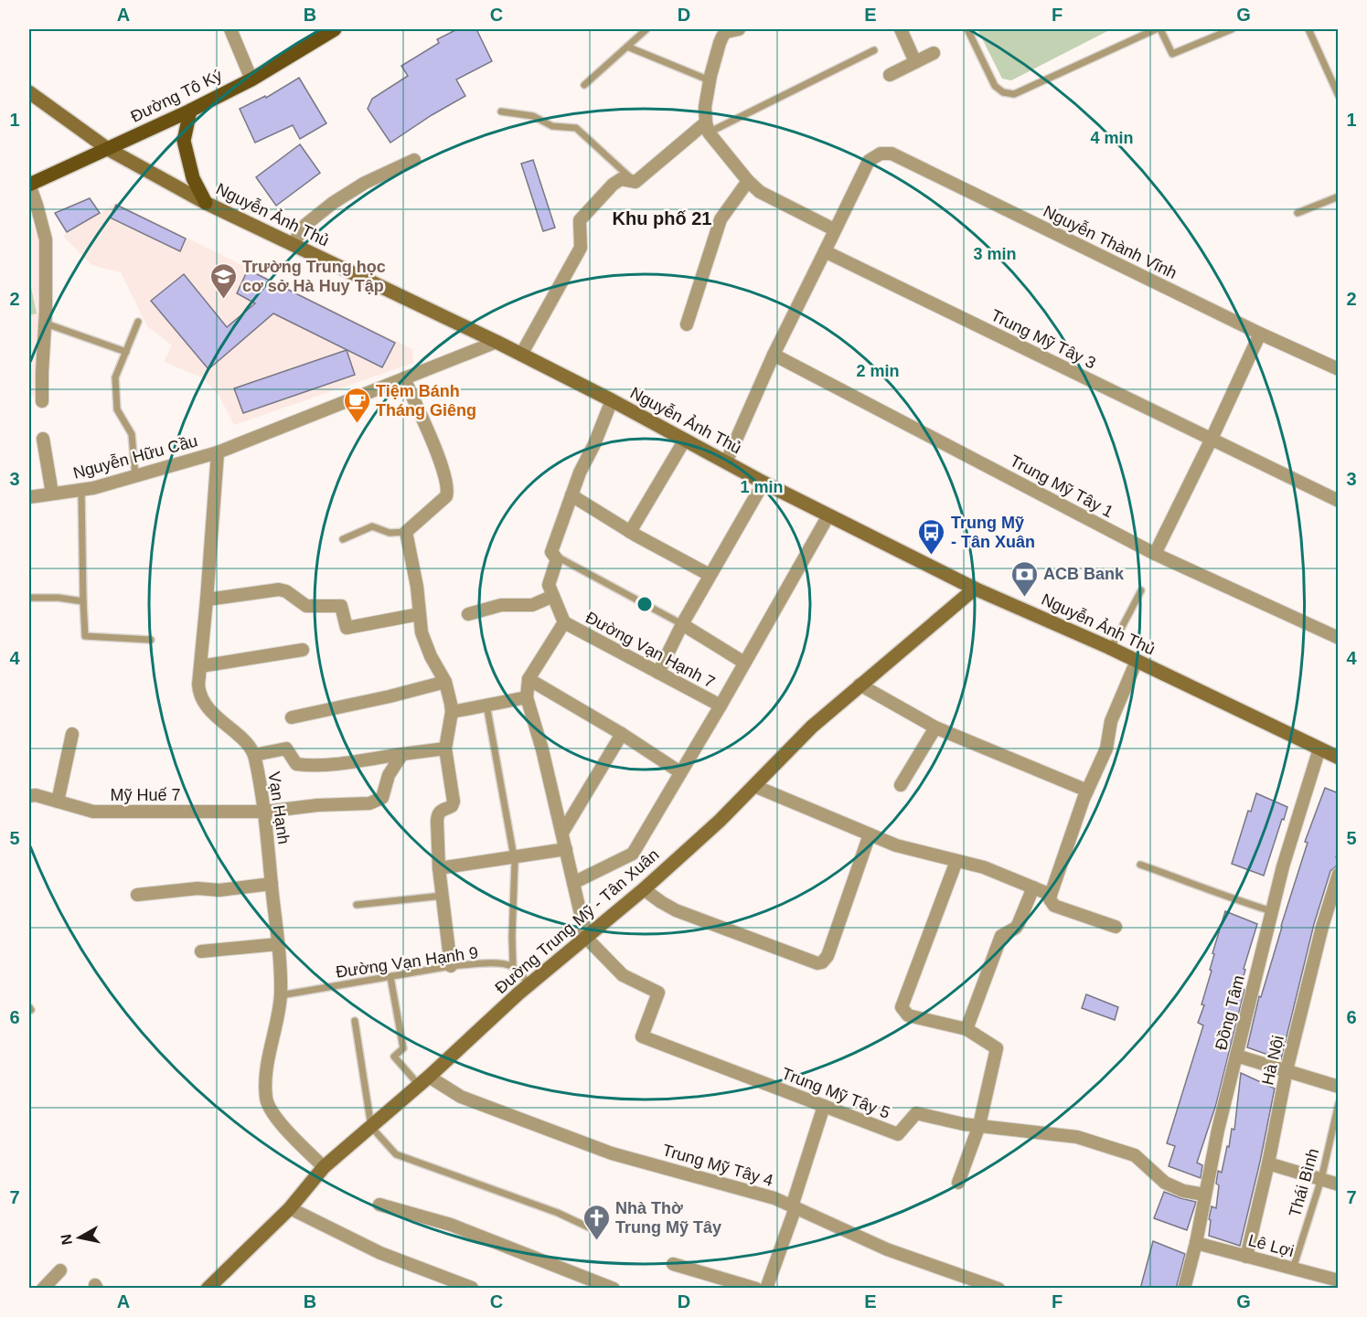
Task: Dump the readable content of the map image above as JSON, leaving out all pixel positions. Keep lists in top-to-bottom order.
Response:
{
  "streets": {
    "main road": ["Đường Tô Ký", "Nguyễn Ảnh Thủ", "Đường Trung Mỹ - Tân Xuân"],
    "street": [
      "Nguyễn Thành Vĩnh",
      "Trung Mỹ Tây 3",
      "Nguyễn Hữu Cầu",
      "Trung Mỹ Tây 1",
      "Đường Vạn Hạnh 7",
      "Mỹ Huế 7",
      "Vạn Hạnh",
      "Đồng Tâm",
      "Hà Nội",
      "Trung Mỹ Tây 5",
      "Trung Mỹ Tây 4",
      "Lê Lợi"
    ],
    "lane": ["Đường Vạn Hạnh 9", "Thái Bình"]
  },
  "crossings": [
    ["Đường Tô Ký", "Nguyễn Ảnh Thủ"],
    ["Nguyễn Ảnh Thủ", "Nguyễn Hữu Cầu"],
    ["Nguyễn Ảnh Thủ", "Đường Trung Mỹ - Tân Xuân"],
    ["Nguyễn Ảnh Thủ", "Đồng Tâm"],
    ["Nguyễn Hữu Cầu", "Vạn Hạnh"],
    ["Mỹ Huế 7", "Vạn Hạnh"],
    ["Vạn Hạnh", "Đường Trung Mỹ - Tân Xuân"],
    ["Vạn Hạnh", "Đường Vạn Hạnh 9"],
    ["Đường Trung Mỹ - Tân Xuân", "Trung Mỹ Tây 5"],
    ["Đường Trung Mỹ - Tân Xuân", "Trung Mỹ Tây 4"],
    ["Đồng Tâm", "Trung Mỹ Tây 5"],
    ["Đồng Tâm", "Lê Lợi"],
    ["Hà Nội", "Lê Lợi"],
    ["Thái Bình", "Lê Lợi"]
  ],
  "districts": ["Khu phố 21"],
  "places": {
    "school or university": ["Trường Trung học cơ sở Hà Huy Tập"],
    "cafe": ["Tiệm Bánh Tháng Giêng"],
    "bus stop": ["Trung Mỹ - Tân Xuân"],
    "bank": ["ACB Bank"],
    "church": ["Nhà Thờ Trung Mỹ Tây"]
  },
  "north": "left",
  "grid": {
    "columns": [
      "A",
      "B",
      "C",
      "D",
      "E",
      "F",
      "G"
    ],
    "rows": [
      "1",
      "2",
      "3",
      "4",
      "5",
      "6",
      "7"
    ]
  },
  "rings": [
    "4 min",
    "3 min",
    "2 min",
    "1 min"
  ]
}
